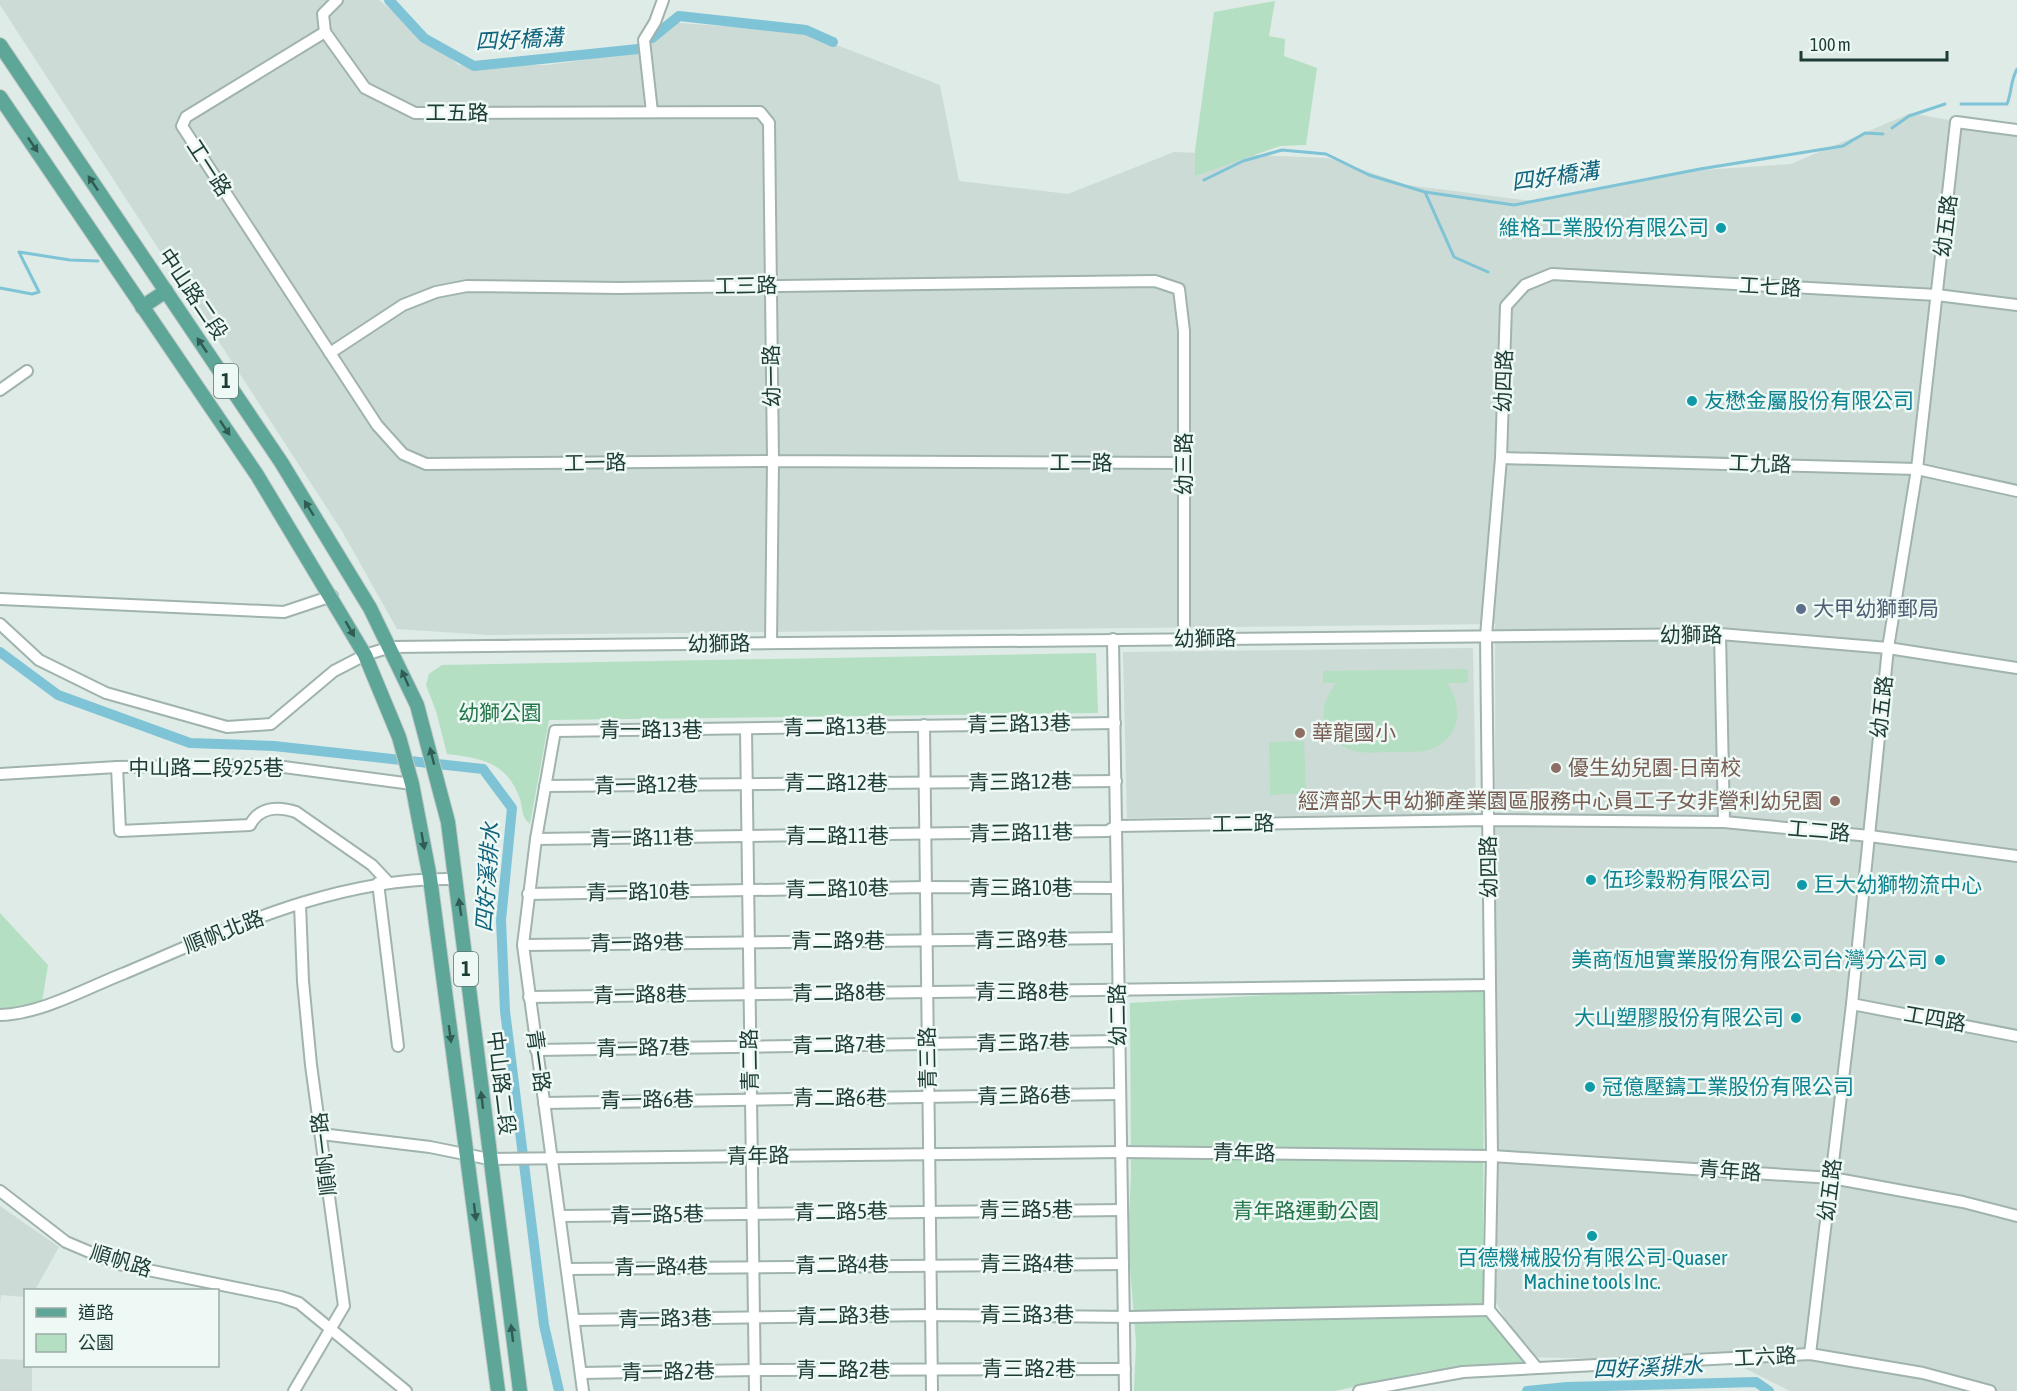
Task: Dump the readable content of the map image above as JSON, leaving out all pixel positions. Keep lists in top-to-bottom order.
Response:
{
  "streets": {
    "main road": ["中山路二段", "1"],
    "street": [
      "工五路",
      "工一路",
      "幼五路",
      "工三路",
      "工七路",
      "幼一路",
      "幼四路",
      "幼三路",
      "工九路",
      "幼獅路",
      "青三路13巷",
      "青二路13巷",
      "青一路13巷",
      "中山路二段925巷",
      "青三路12巷",
      "青二路12巷",
      "青一路12巷",
      "工二路",
      "青三路11巷",
      "青二路11巷",
      "青一路11巷",
      "青三路10巷",
      "青二路10巷",
      "青一路10巷",
      "順帆北路",
      "青三路9巷",
      "青二路9巷",
      "青一路9巷",
      "青三路8巷",
      "青二路8巷",
      "青一路8巷",
      "幼二路",
      "工四路",
      "青三路7巷",
      "青二路7巷",
      "青一路7巷",
      "青三路",
      "青二路",
      "青一路",
      "青三路6巷",
      "青二路6巷",
      "青一路6巷",
      "青年路",
      "順帆一路",
      "青三路5巷",
      "青二路5巷",
      "青一路5巷",
      "順帆路",
      "青三路4巷",
      "青二路4巷",
      "青一路4巷",
      "青三路3巷",
      "青二路3巷",
      "青一路3巷",
      "工六路",
      "青三路2巷",
      "青二路2巷",
      "青一路2巷"
    ]
  },
  "crossings": [
    ["工五路", "工一路"],
    ["工五路", "幼一路"],
    ["工一路", "工三路"],
    ["工一路", "幼一路"],
    ["工一路", "幼三路"],
    ["幼五路", "工七路"],
    ["幼五路", "工九路"],
    ["幼五路", "幼獅路"],
    ["幼五路", "工二路"],
    ["幼五路", "工四路"],
    ["幼五路", "青年路"],
    ["幼五路", "工六路"],
    ["工三路", "幼一路"],
    ["工三路", "幼三路"],
    ["工七路", "幼四路"],
    ["中山路二段", "1"],
    ["中山路二段", "幼獅路"],
    ["中山路二段", "中山路二段925巷"],
    ["中山路二段", "順帆北路"],
    ["中山路二段", "青年路"],
    ["幼一路", "幼獅路"],
    ["1", "幼獅路"],
    ["1", "中山路二段925巷"],
    ["幼四路", "工九路"],
    ["幼四路", "幼獅路"],
    ["幼四路", "工二路"],
    ["幼四路", "青三路8巷"],
    ["幼四路", "青年路"],
    ["幼四路", "青三路3巷"],
    ["幼三路", "幼獅路"],
    ["幼獅路", "幼二路"],
    ["青三路13巷", "青二路13巷"],
    ["青三路13巷", "幼二路"],
    ["青三路13巷", "青三路"],
    ["青二路13巷", "青一路13巷"],
    ["青二路13巷", "青三路"],
    ["青二路13巷", "青二路"],
    ["青一路13巷", "青二路"],
    ["青一路13巷", "青一路"],
    ["青三路12巷", "青二路12巷"],
    ["青三路12巷", "幼二路"],
    ["青三路12巷", "青三路"],
    ["青二路12巷", "青一路12巷"],
    ["青二路12巷", "青三路"],
    ["青二路12巷", "青二路"],
    ["青一路12巷", "青二路"],
    ["青一路12巷", "青一路"],
    ["工二路", "青三路11巷"],
    ["工二路", "幼二路"],
    ["青三路11巷", "青二路11巷"],
    ["青三路11巷", "幼二路"],
    ["青三路11巷", "青三路"],
    ["青二路11巷", "青一路11巷"],
    ["青二路11巷", "青三路"],
    ["青二路11巷", "青二路"],
    ["青一路11巷", "青二路"],
    ["青一路11巷", "青一路"],
    ["青三路10巷", "青二路10巷"],
    ["青三路10巷", "幼二路"],
    ["青三路10巷", "青三路"],
    ["青二路10巷", "青一路10巷"],
    ["青二路10巷", "青三路"],
    ["青二路10巷", "青二路"],
    ["青一路10巷", "青二路"],
    ["青一路10巷", "青一路"],
    ["順帆北路", "順帆一路"],
    ["青三路9巷", "青二路9巷"],
    ["青三路9巷", "幼二路"],
    ["青三路9巷", "青三路"],
    ["青二路9巷", "青一路9巷"],
    ["青二路9巷", "青三路"],
    ["青二路9巷", "青二路"],
    ["青一路9巷", "青二路"],
    ["青一路9巷", "青一路"],
    ["青三路8巷", "青二路8巷"],
    ["青三路8巷", "幼二路"],
    ["青三路8巷", "青三路"],
    ["青二路8巷", "青一路8巷"],
    ["青二路8巷", "青三路"],
    ["青二路8巷", "青二路"],
    ["青一路8巷", "青二路"],
    ["青一路8巷", "青一路"],
    ["幼二路", "青三路7巷"],
    ["幼二路", "青三路6巷"],
    ["幼二路", "青年路"],
    ["幼二路", "青三路5巷"],
    ["幼二路", "青三路4巷"],
    ["幼二路", "青三路3巷"],
    ["幼二路", "青三路2巷"],
    ["青三路7巷", "青二路7巷"],
    ["青三路7巷", "青三路"],
    ["青二路7巷", "青一路7巷"],
    ["青二路7巷", "青三路"],
    ["青二路7巷", "青二路"],
    ["青一路7巷", "青二路"],
    ["青一路7巷", "青一路"],
    ["青三路", "青三路6巷"],
    ["青三路", "青二路6巷"],
    ["青三路", "青年路"],
    ["青三路", "青三路5巷"],
    ["青三路", "青二路5巷"],
    ["青三路", "青三路4巷"],
    ["青三路", "青二路4巷"],
    ["青三路", "青三路3巷"],
    ["青三路", "青二路3巷"],
    ["青三路", "青三路2巷"],
    ["青三路", "青二路2巷"],
    ["青二路", "青二路6巷"],
    ["青二路", "青一路6巷"],
    ["青二路", "青年路"],
    ["青二路", "青二路5巷"],
    ["青二路", "青一路5巷"],
    ["青二路", "青二路4巷"],
    ["青二路", "青一路4巷"],
    ["青二路", "青二路3巷"],
    ["青二路", "青一路3巷"],
    ["青二路", "青二路2巷"],
    ["青二路", "青一路2巷"],
    ["青一路", "青一路6巷"],
    ["青一路", "青年路"],
    ["青一路", "青一路5巷"],
    ["青一路", "青一路4巷"],
    ["青一路", "青一路3巷"],
    ["青一路", "青一路2巷"],
    ["青三路6巷", "青二路6巷"],
    ["青二路6巷", "青一路6巷"],
    ["青年路", "順帆一路"],
    ["順帆一路", "順帆路"],
    ["青三路5巷", "青二路5巷"],
    ["青二路5巷", "青一路5巷"],
    ["青三路4巷", "青二路4巷"],
    ["青二路4巷", "青一路4巷"],
    ["青三路3巷", "青二路3巷"],
    ["青二路3巷", "青一路3巷"],
    ["青三路2巷", "青二路2巷"],
    ["青二路2巷", "青一路2巷"]
  ],
  "water": ["四好橋溝", "四好溪排水"],
  "parks": ["幼獅公園", "青年路運動公園"],
  "places": [
    "維格工業股份有限公司",
    "友懋金屬股份有限公司",
    "大甲幼獅郵局",
    "華龍國小",
    "優生幼兒園-日南校",
    "經濟部大甲幼獅產業園區服務中心員工子女非營利幼兒園",
    "伍珍穀粉有限公司",
    "巨大幼獅物流中心",
    "美商恆旭實業股份有限公司台灣分公司",
    "大山塑膠股份有限公司",
    "冠億壓鑄工業股份有限公司",
    "百德機械股份有限公司-Quaser Machine tools Inc."
  ],
  "legend": ["道路", "公園"],
  "scale_bar": "100 m"
}
